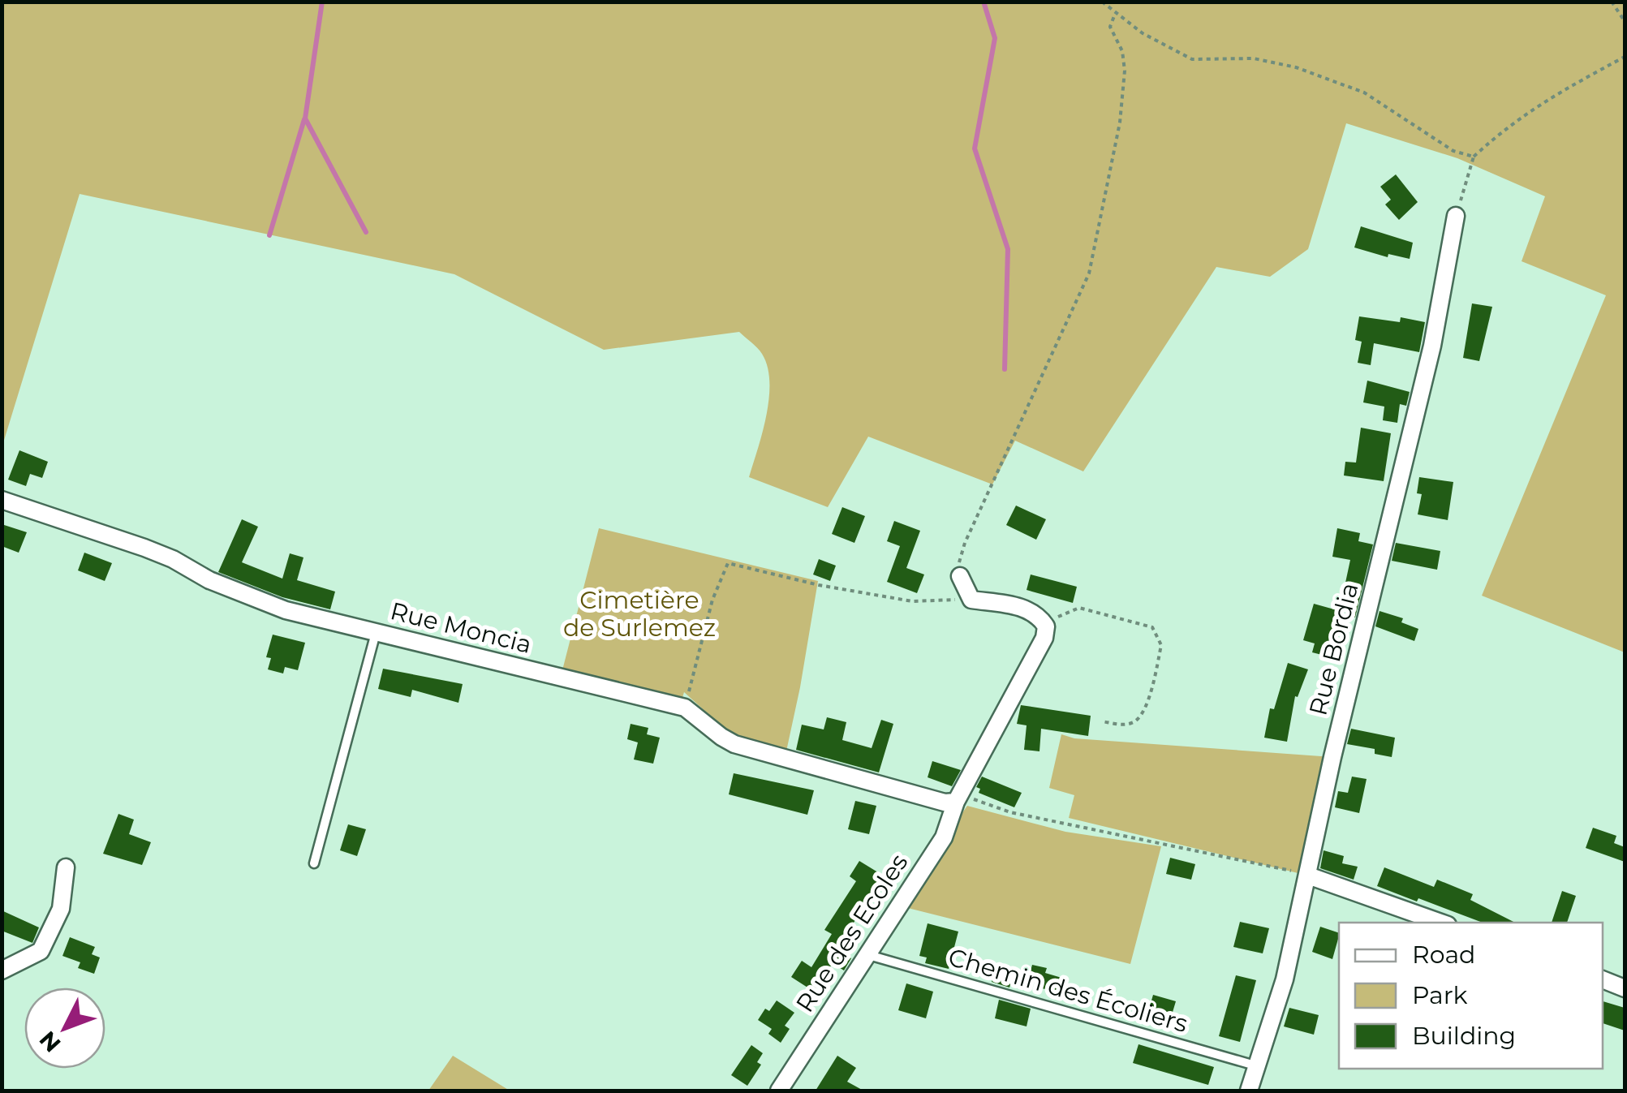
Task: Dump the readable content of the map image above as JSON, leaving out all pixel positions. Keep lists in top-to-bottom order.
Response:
{
  "streets": {
    "street": ["Rue Moncia", "Rue Bordia", "Rue des Ecoles"],
    "lane": ["Chemin des Écoliers"]
  },
  "crossings": [
    ["Rue Moncia", "Rue des Ecoles"],
    ["Rue Bordia", "Chemin des Écoliers"],
    ["Rue des Ecoles", "Chemin des Écoliers"]
  ],
  "parks": ["Cimetière de Surlemez"],
  "legend": ["Road", "Park", "Building"],
  "north": "bottom left"
}
